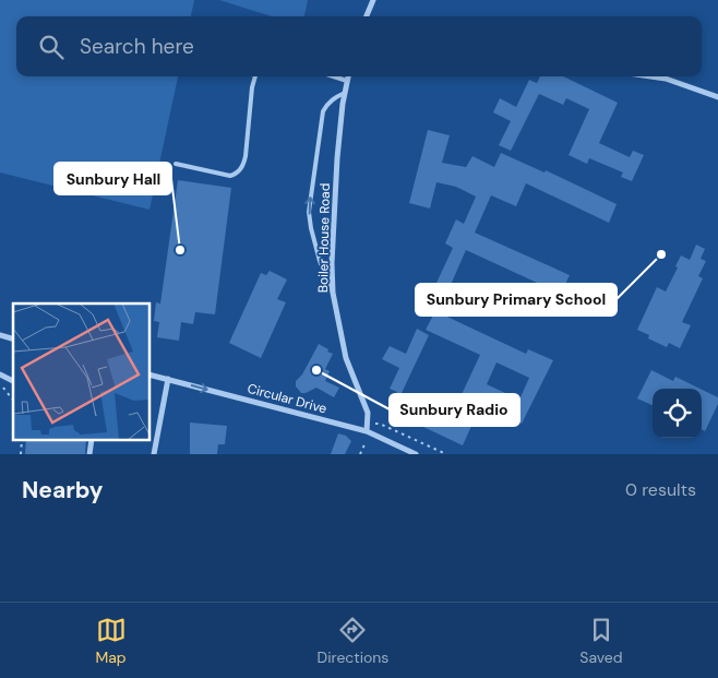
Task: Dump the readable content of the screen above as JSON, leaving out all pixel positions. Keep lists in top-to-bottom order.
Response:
{
  "streets": {
    "street": ["Boiler House Road", "Circular Drive"]
  },
  "crossings": [
    ["Boiler House Road", "Circular Drive"]
  ],
  "one_way": ["Circular Drive"],
  "places": ["Sunbury Hall", "Sunbury Primary School", "Sunbury Radio"],
  "page": {
    "search": "Search here",
    "heading": ["Nearby", "0 results"],
    "nav": ["Map", "Directions", "Saved"]
  }
}
